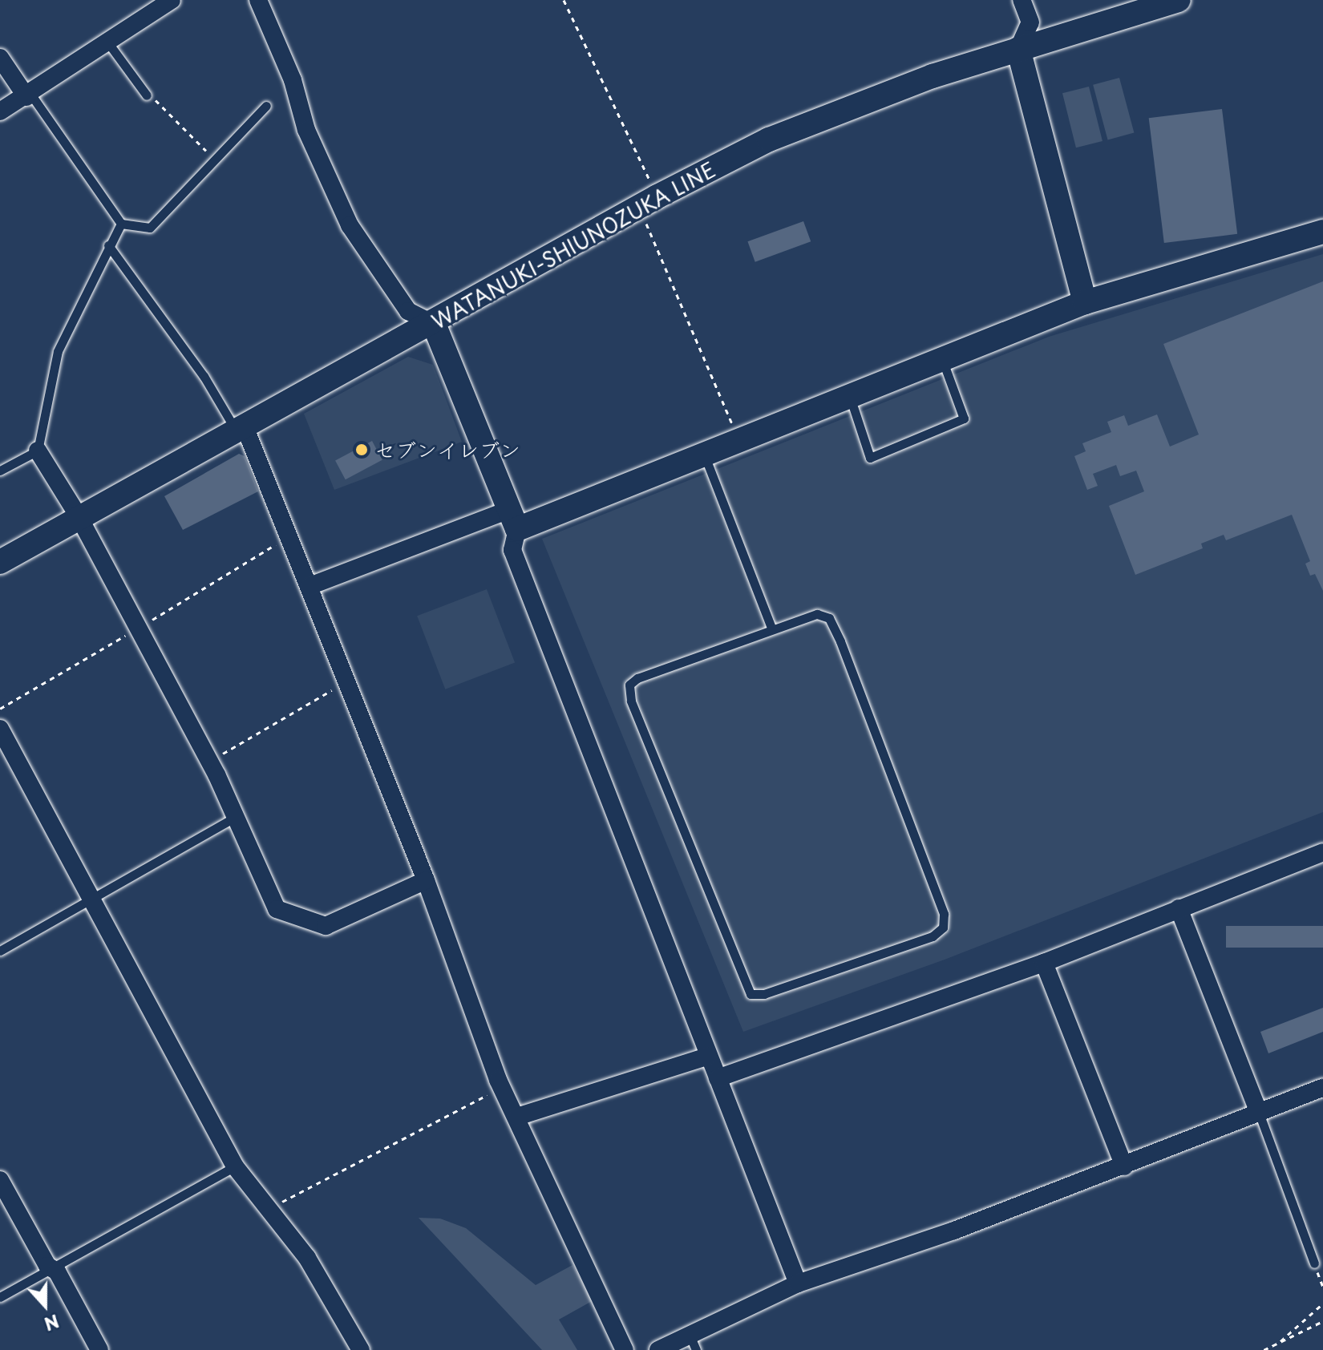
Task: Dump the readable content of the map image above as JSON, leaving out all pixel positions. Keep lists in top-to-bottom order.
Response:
{
  "streets": {
    "street": ["WATANUKI-SHIUNOZUKA LINE"]
  },
  "places": ["セブンイレブン"],
  "north": "bottom"
}
